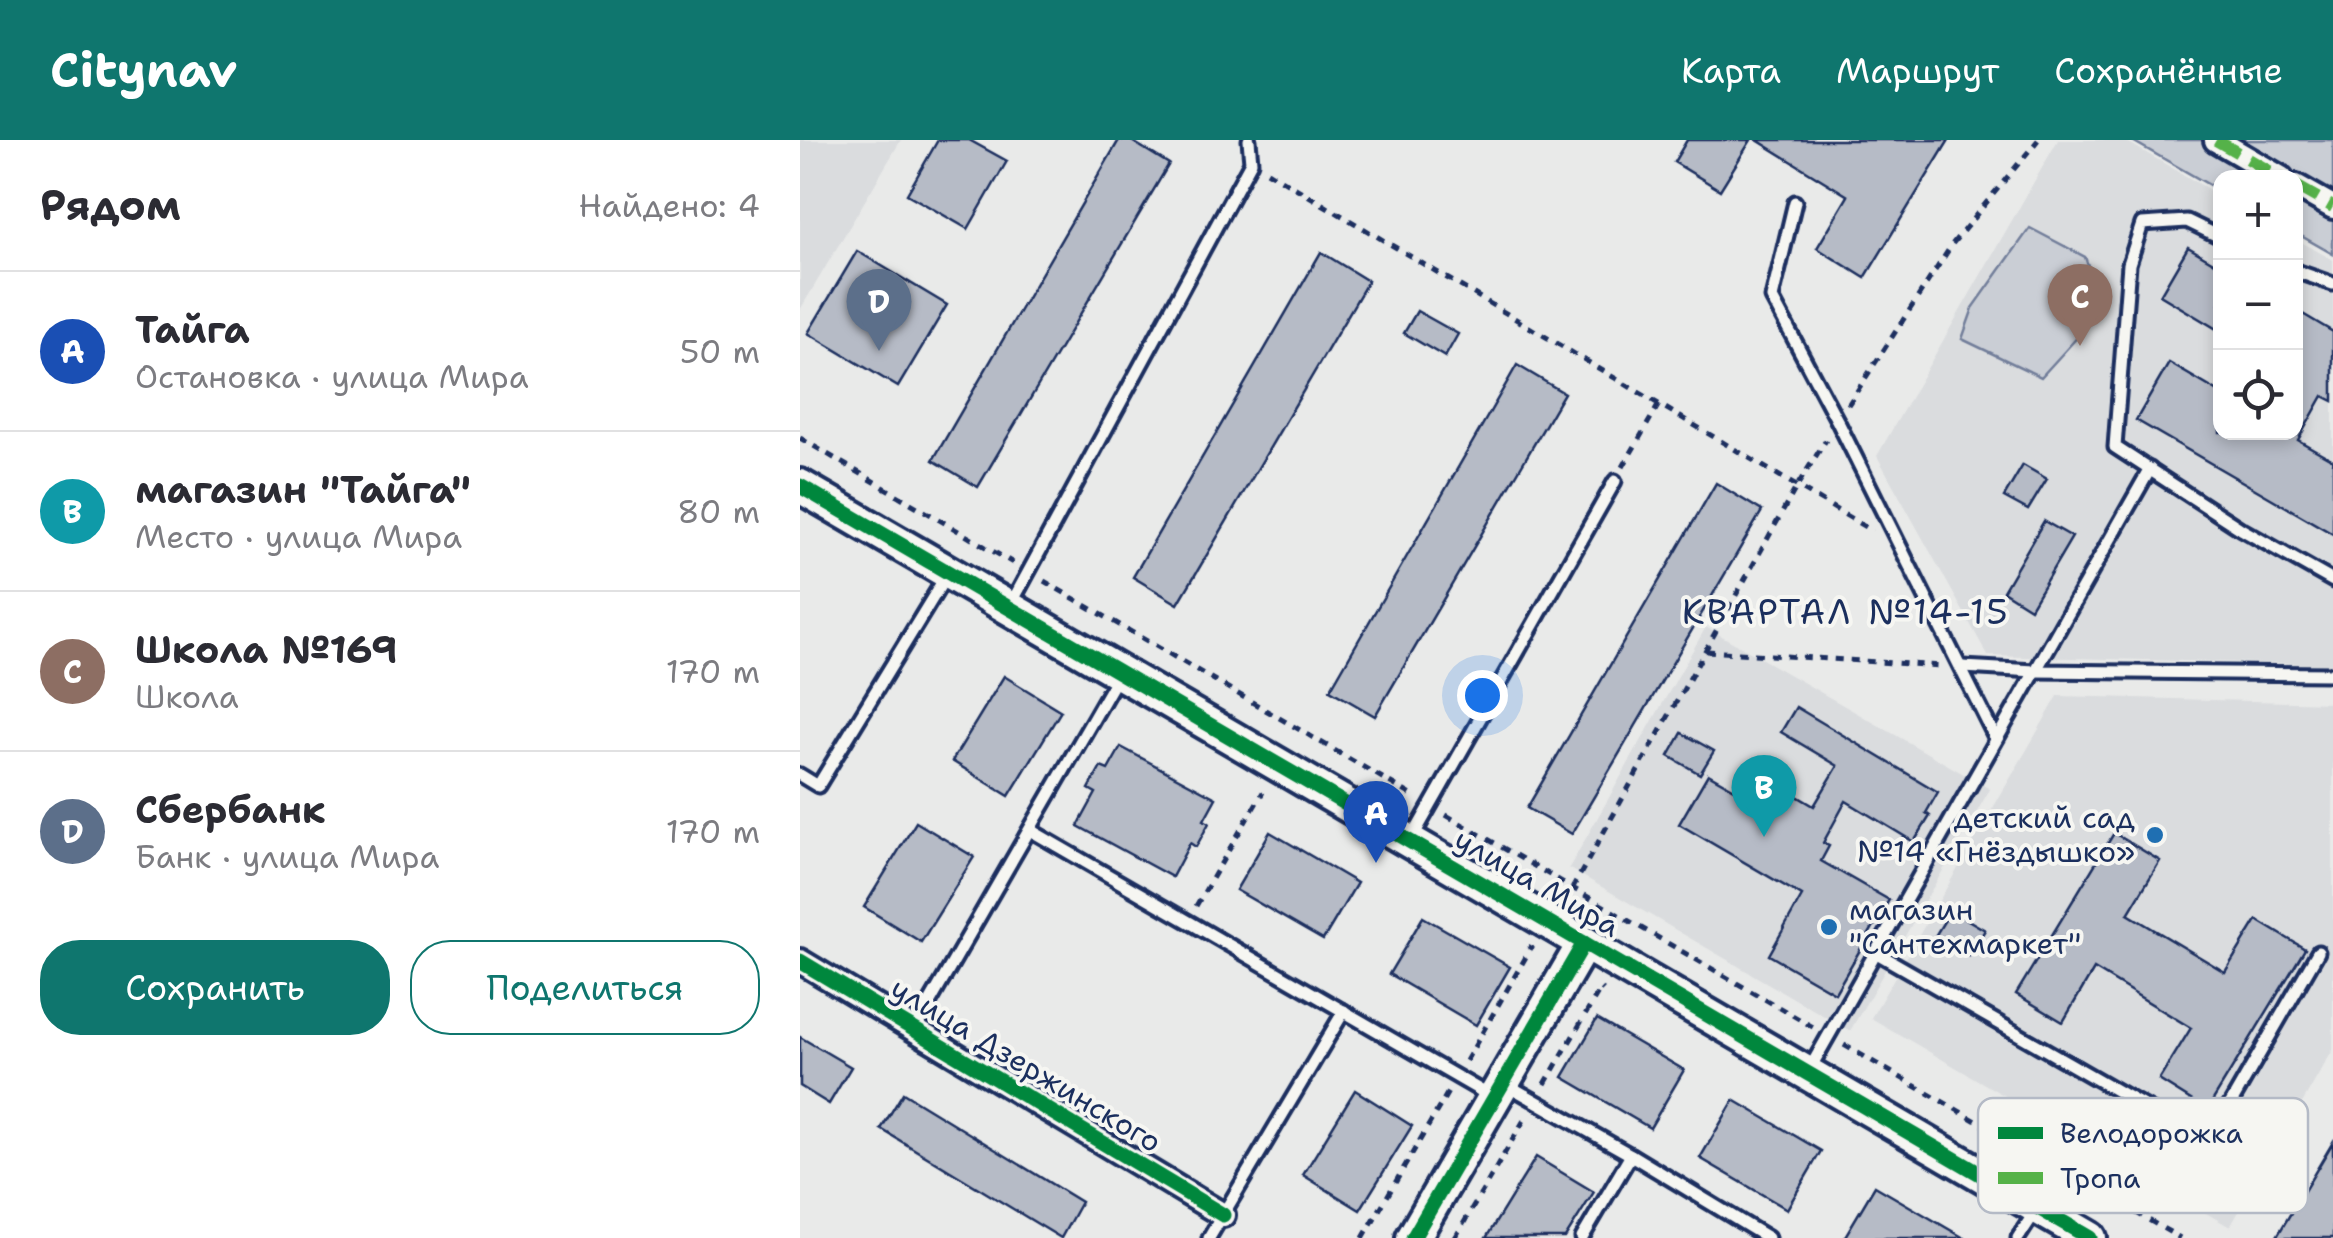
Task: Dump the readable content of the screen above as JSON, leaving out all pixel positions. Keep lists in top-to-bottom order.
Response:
{
  "streets": {
    "street": ["улица Мира", "улица Дзержинского"]
  },
  "districts": ["КВАРТАЛ №14-15"],
  "places": ["детский сад №14 «Гнёздышко»", "магазин \"Сантехмаркет\""],
  "legend": ["Велодорожка", "Тропа"],
  "page": {
    "header": "Citynav",
    "nav": ["Карта", "Маршрут", "Сохранённые"],
    "heading": ["Рядом", "Найдено: 4"],
    "map_buttons": ["+", "−"],
    "pins": [
      "C",
      "D",
      "B",
      "A"
    ],
    "list": [
      {
        "mark": "A",
        "name": "Тайга",
        "note": "Остановка · улица Мира",
        "value": "50 m"
      },
      {
        "mark": "B",
        "name": "магазин \"Тайга\"",
        "note": "Место · улица Мира",
        "value": "80 m"
      },
      {
        "mark": "C",
        "name": "Школа №169",
        "note": "Школа",
        "value": "170 m"
      },
      {
        "mark": "D",
        "name": "Сбербанк",
        "note": "Банк · улица Мира",
        "value": "170 m"
      }
    ],
    "buttons": ["Сохранить", "Поделиться"]
  }
}
